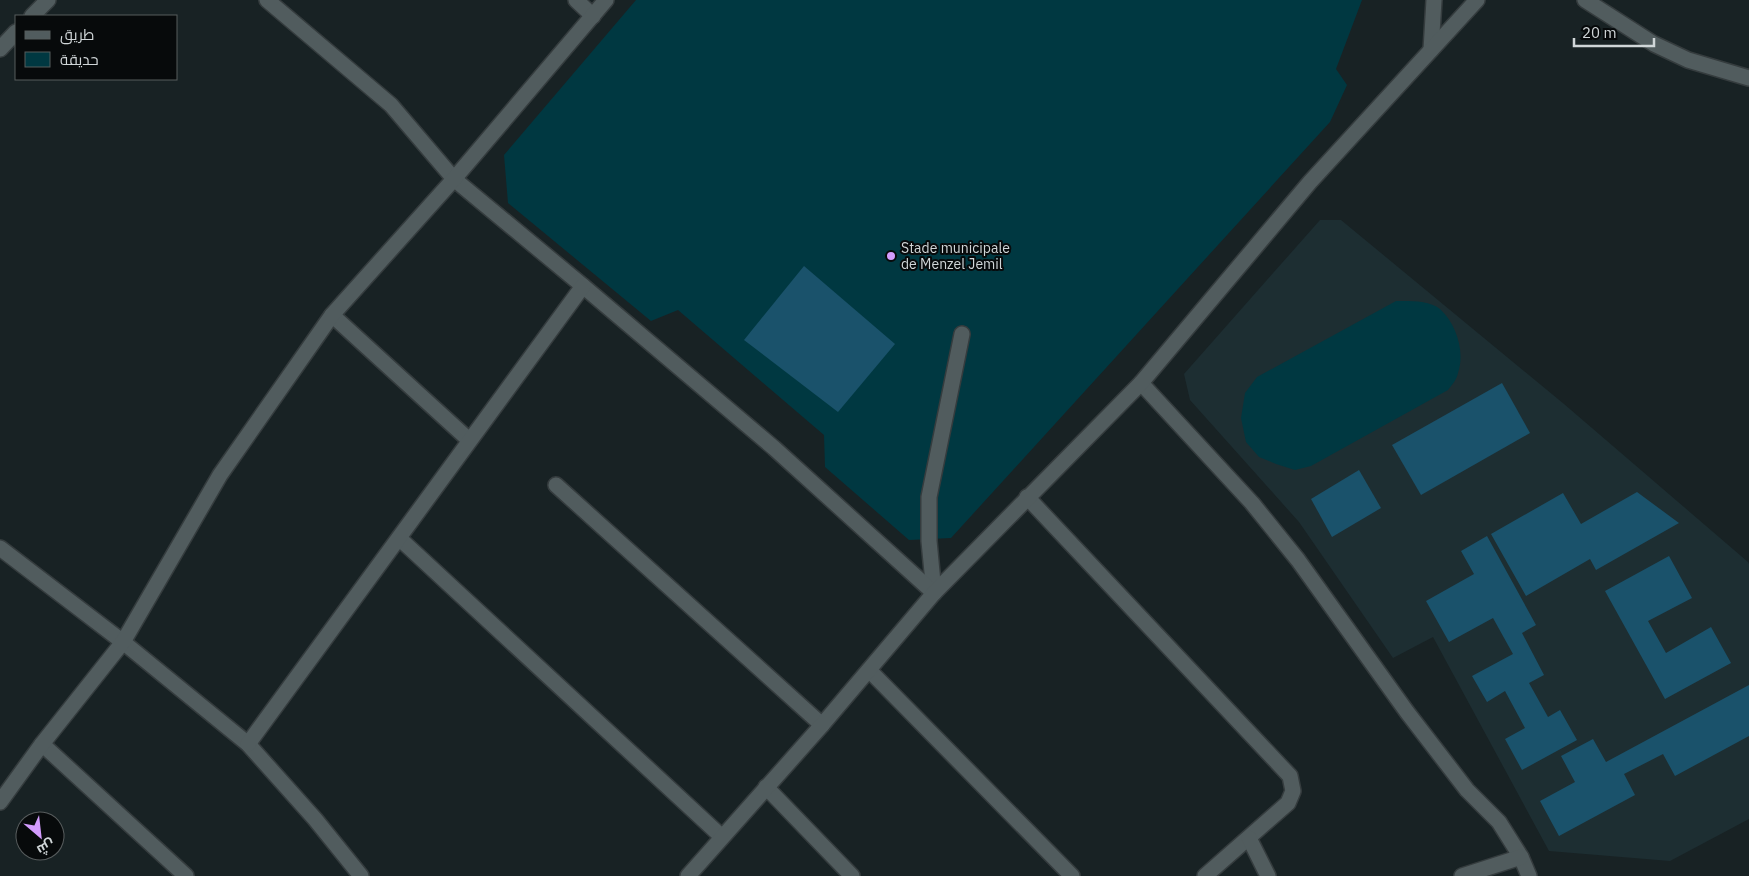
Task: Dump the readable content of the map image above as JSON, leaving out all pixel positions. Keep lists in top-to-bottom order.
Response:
{
  "places": ["Stade municipale de Menzel Jemil"],
  "legend": ["طريق", "حديقة"],
  "scale_bar": "20 m",
  "north": "bottom right"
}
